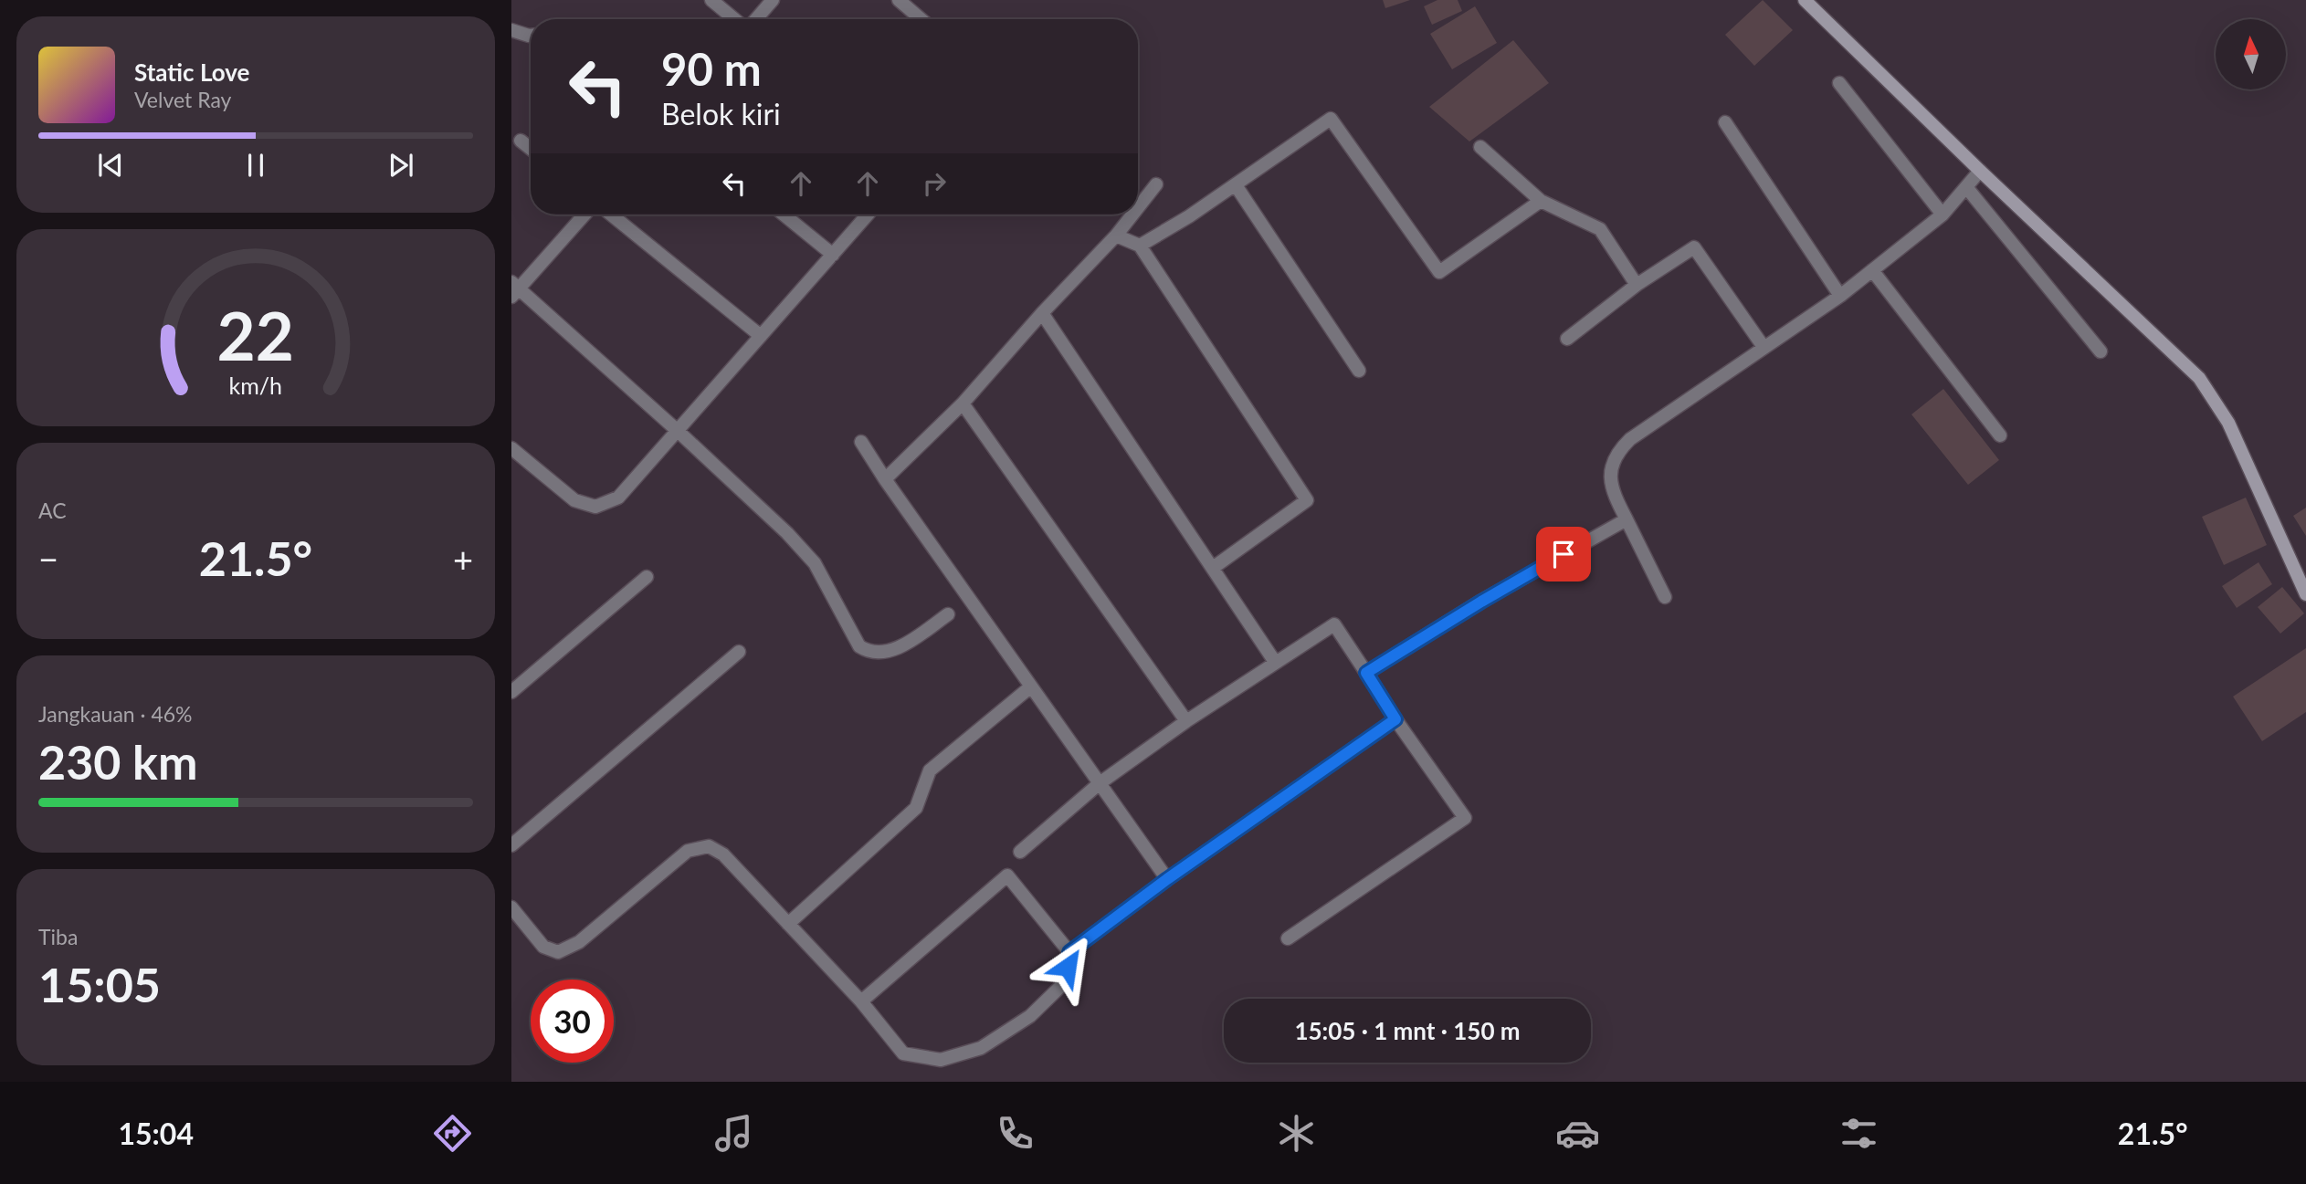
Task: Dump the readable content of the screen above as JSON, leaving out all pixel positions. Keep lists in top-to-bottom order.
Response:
{
  "north": "top",
  "page": {
    "turn": ["90 m", "Belok kiri"],
    "song": ["Static Love", "Velvet Ray"],
    "tile": [
      "AC",
      ["Jangkauan · 46%", "230 km"],
      ["Tiba", "15:05"]
    ],
    "heat": ["−", "21.5°", "+"],
    "limit": "30",
    "trip": "15:05 · 1 mnt · 150 m",
    "tabs": ["15:04", "21.5°"],
    "gauge": ["22", "km/h"]
  }
}
